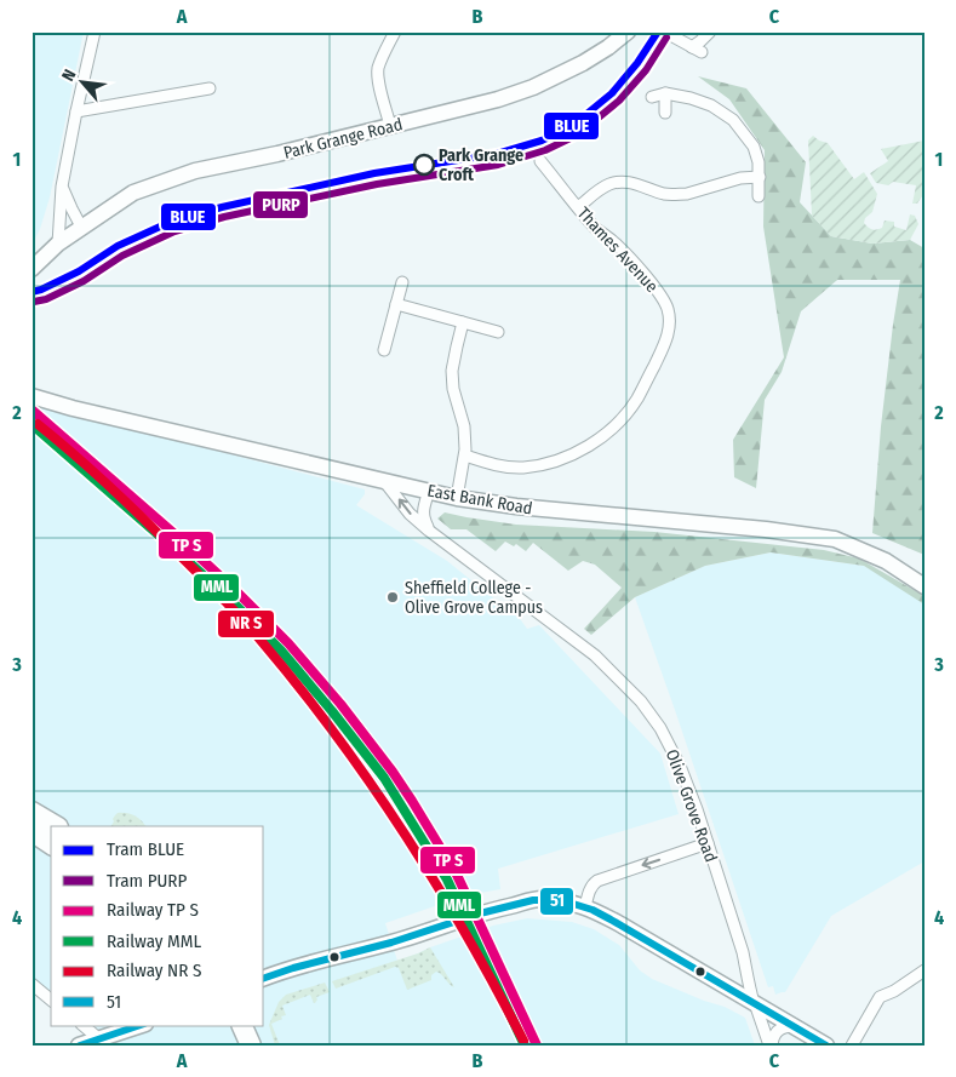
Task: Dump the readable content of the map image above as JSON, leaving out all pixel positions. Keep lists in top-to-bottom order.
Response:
{
  "streets": {
    "street": [
      "Park Grange Road",
      "Thames Avenue",
      "East Bank Road",
      "Olive Grove Road"
    ]
  },
  "crossings": [
    ["East Bank Road", "Olive Grove Road"]
  ],
  "places": ["Park Grange Croft", "Sheffield College - Olive Grove Campus"],
  "lines": [
    "tram line BLUE",
    "tram line PURP",
    "rail line MML",
    "transit line 51"
  ],
  "legend": [
    "Tram BLUE",
    "Tram PURP",
    "Railway TP S",
    "Railway MML",
    "Railway NR S",
    "51"
  ],
  "north": "top left",
  "grid": {
    "columns": ["A", "B", "C"],
    "rows": [
      "1",
      "2",
      "3",
      "4"
    ]
  }
}
